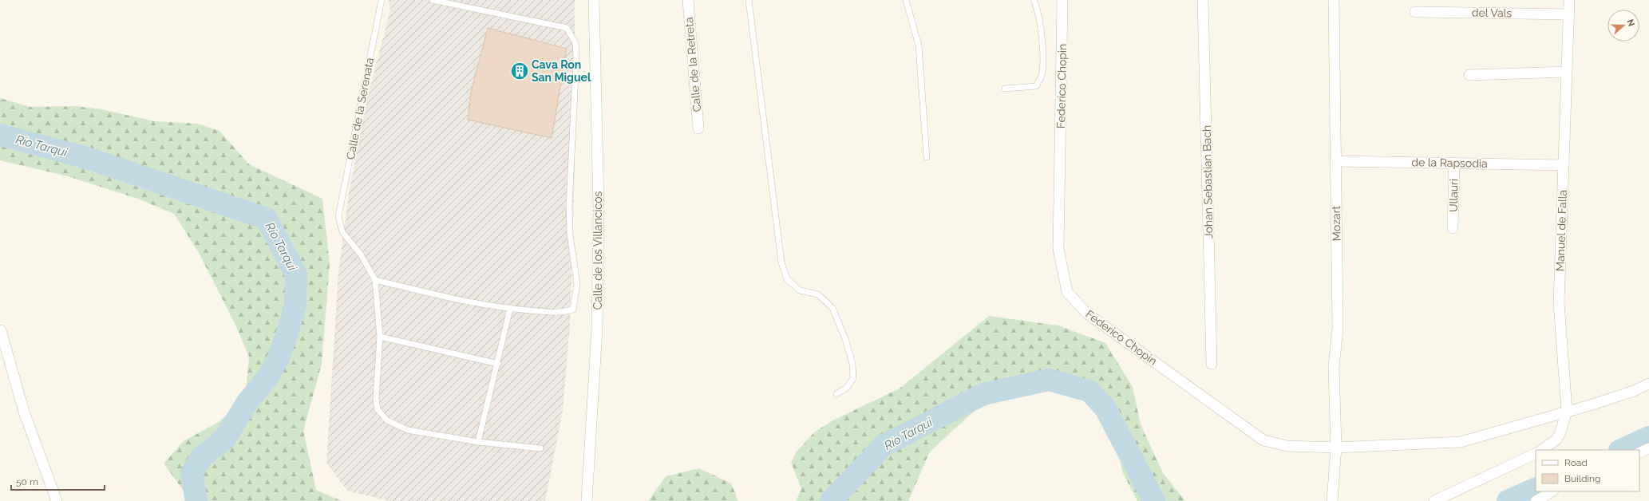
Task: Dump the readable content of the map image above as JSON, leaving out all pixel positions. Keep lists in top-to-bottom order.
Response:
{
  "streets": {
    "street": [
      "del Vals",
      "Calle de la Retreta",
      "Federico Chopin",
      "de la Rapsodia",
      "Johan Sebastian Bach",
      "Ullauri",
      "Mozart",
      "Manuel de Falla",
      "Calle de los Villancicos"
    ],
    "lane": ["Calle de la Serenata"]
  },
  "crossings": [
    ["del Vals", "Manuel de Falla"],
    ["Federico Chopin", "Mozart"],
    ["Federico Chopin", "Manuel de Falla"],
    ["de la Rapsodia", "Ullauri"],
    ["de la Rapsodia", "Mozart"],
    ["de la Rapsodia", "Manuel de Falla"]
  ],
  "water": ["Río Tarqui"],
  "places": {
    "building": ["Cava Ron San Miguel"]
  },
  "legend": ["Road", "Building"],
  "scale_bar": "50 m",
  "north": "right"
}
